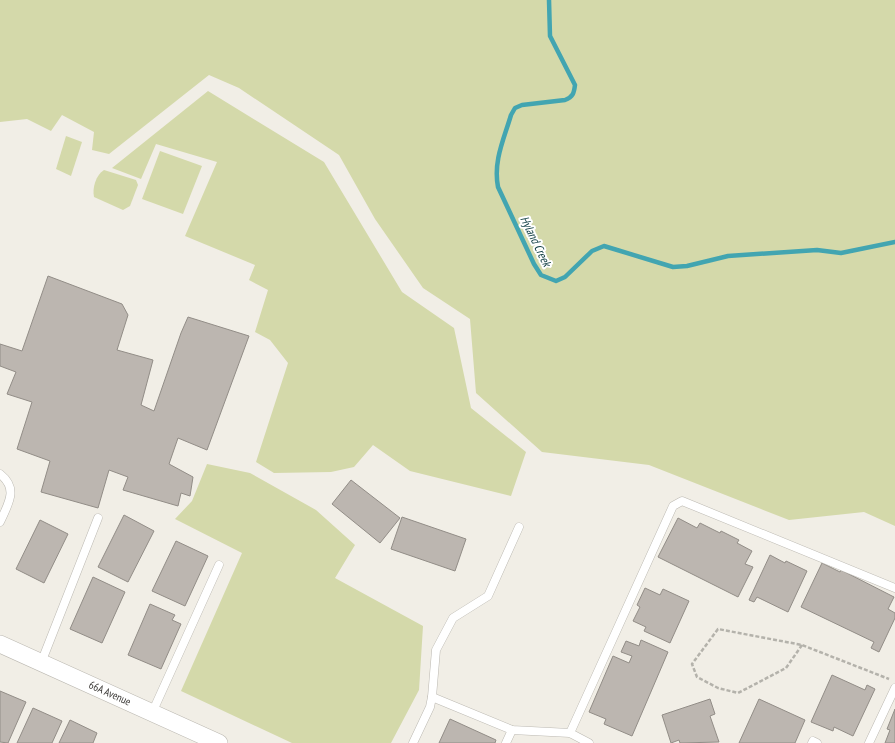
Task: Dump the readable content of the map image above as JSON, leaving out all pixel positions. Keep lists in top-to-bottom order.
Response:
{
  "streets": {
    "street": ["66A Avenue"]
  },
  "water": ["Hyland Creek"]
}
